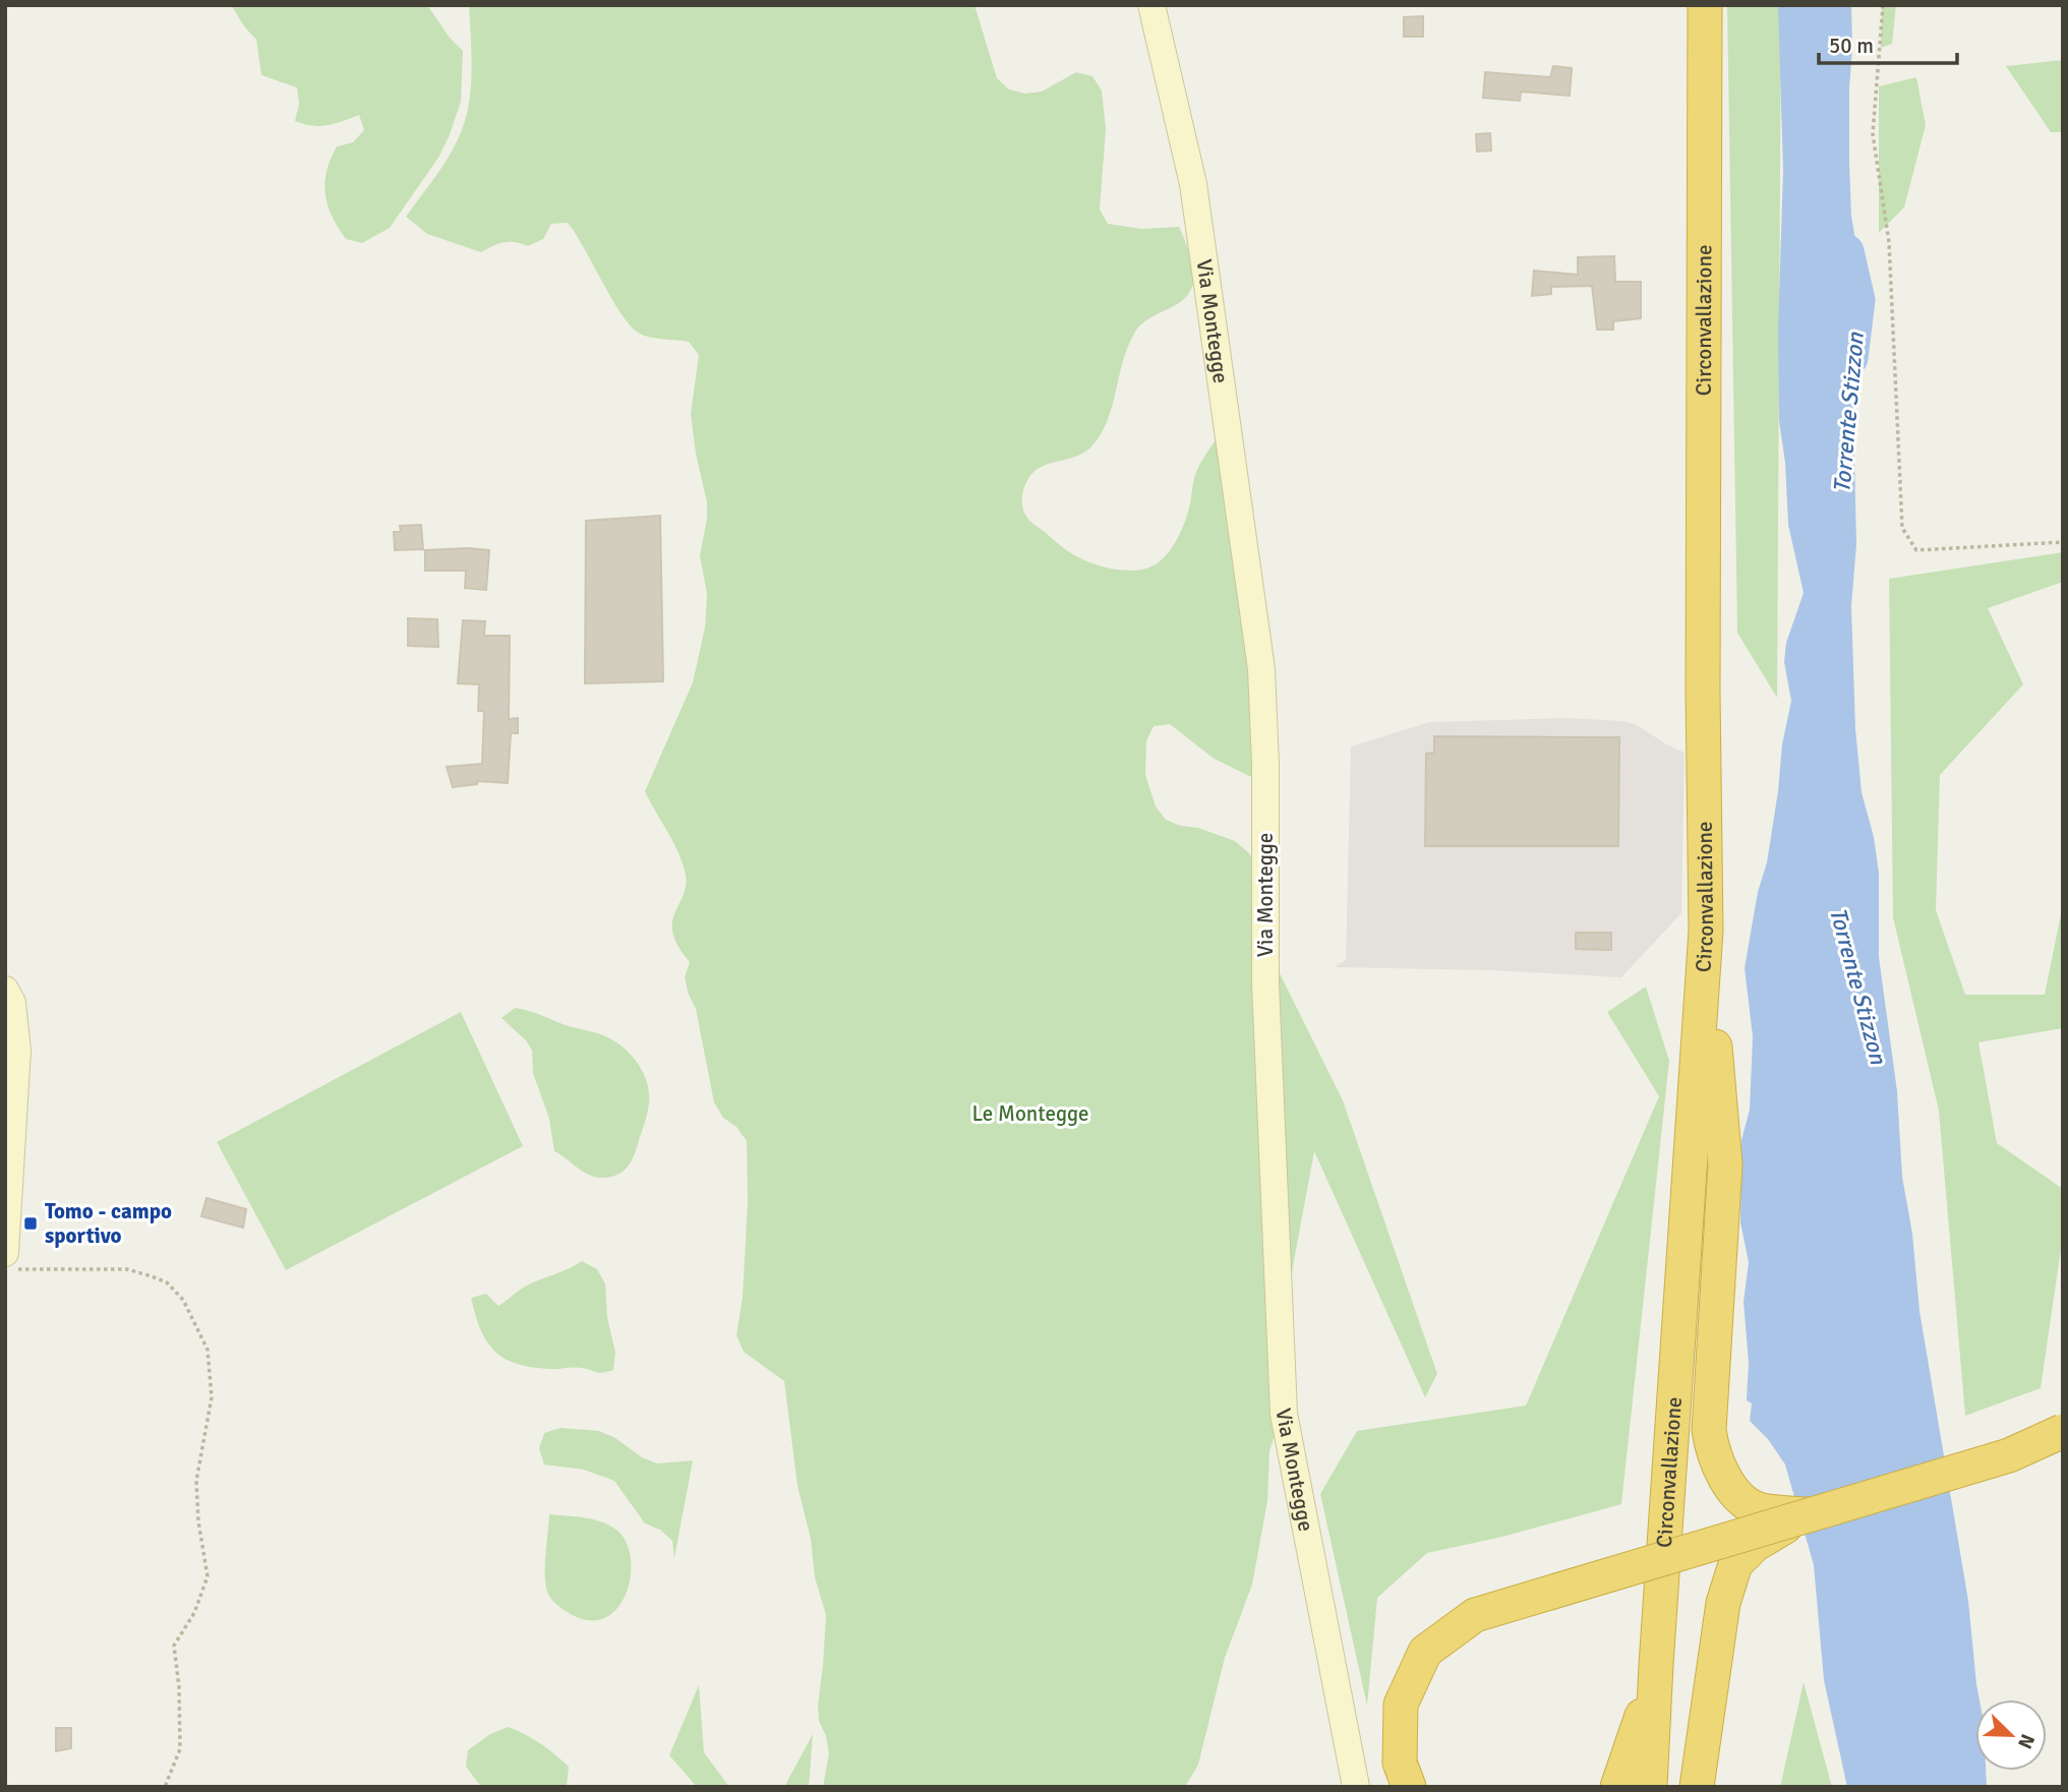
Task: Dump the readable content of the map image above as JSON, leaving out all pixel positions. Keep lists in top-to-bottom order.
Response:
{
  "streets": {
    "highway": ["Circonvallazione"],
    "street": ["Via Montegge"]
  },
  "water": ["Torrente Stizzon"],
  "parks": ["Le Montegge"],
  "places": {
    "transit": ["Tomo - campo sportivo"]
  },
  "scale_bar": "50 m",
  "north": "bottom right"
}
